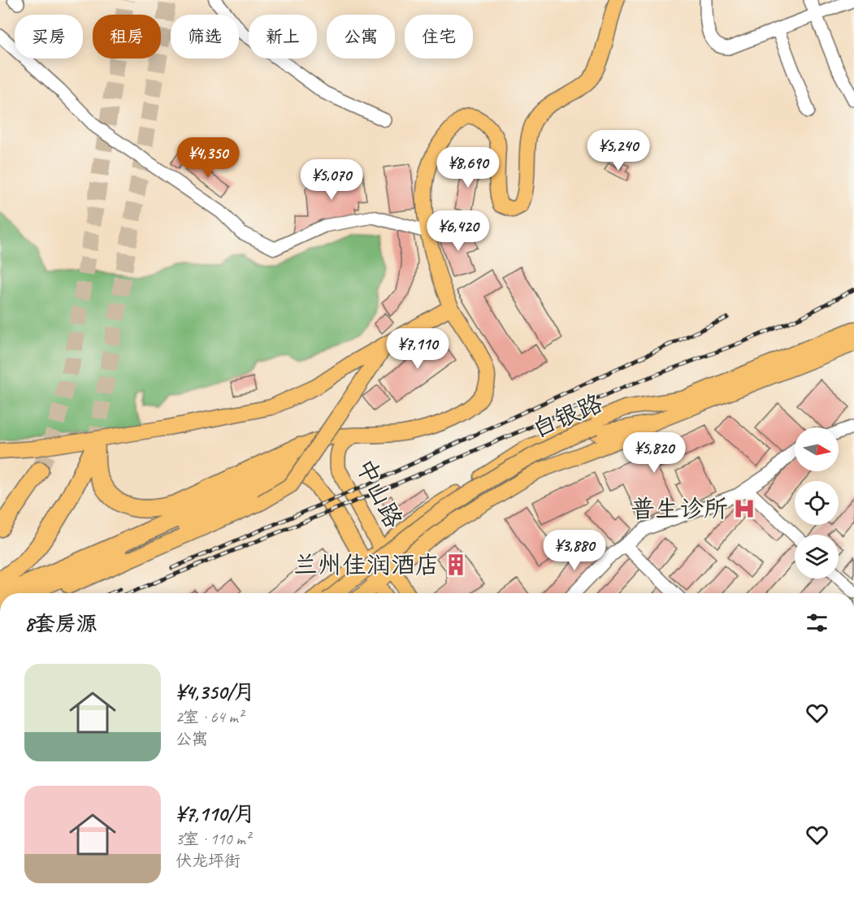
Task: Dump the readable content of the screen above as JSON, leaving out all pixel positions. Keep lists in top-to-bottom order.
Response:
{
  "streets": {
    "main road": ["白银路", "中山路"]
  },
  "places": {
    "hospital": ["普生诊所"],
    "building": ["兰州佳润酒店"]
  },
  "north": "right",
  "page": {
    "chip": [
      "买房",
      "租房",
      "筛选",
      "新上",
      "公寓",
      "住宅"
    ],
    "price": [
      "¥5,240",
      "¥4,350",
      "¥8,690",
      "¥5,070",
      "¥6,420",
      "¥7,110",
      "¥5,820",
      "¥3,880"
    ],
    "heading": "8套房源",
    "list": [
      {
        "name": "¥4,350/月",
        "note": "2室 · 64 m² · 公寓"
      },
      {
        "name": "¥7,110/月",
        "note": "3室 · 110 m² · 伏龙坪街"
      }
    ]
  }
}
